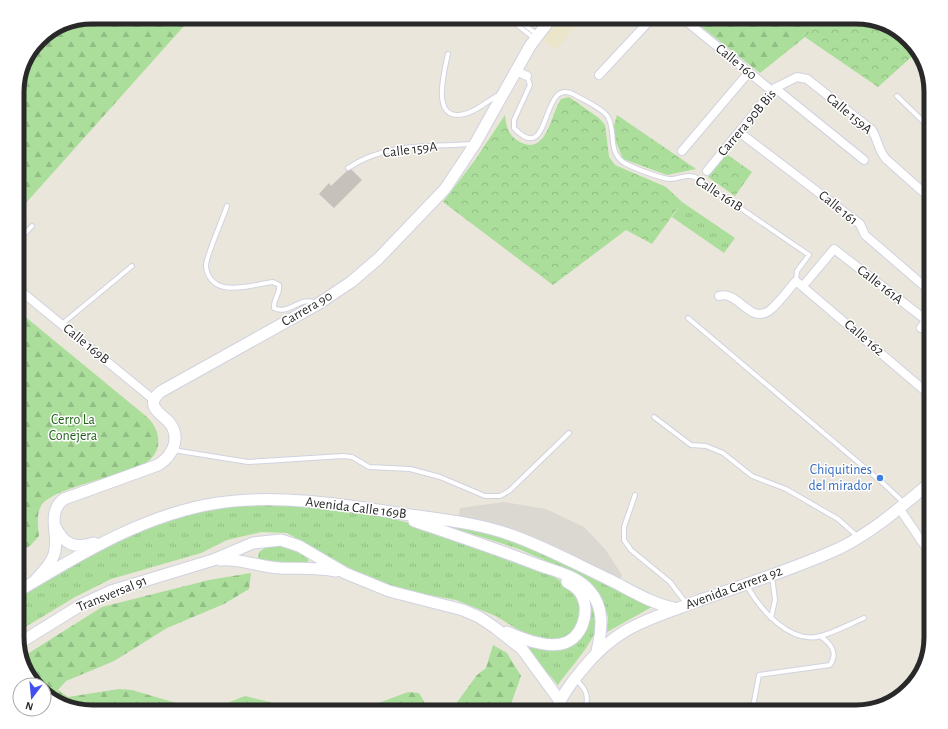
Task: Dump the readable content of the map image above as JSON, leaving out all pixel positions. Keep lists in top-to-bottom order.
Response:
{
  "streets": {
    "main road": [
      "Carrera 90",
      "Avenida Calle 169B",
      "Avenida Carrera 92",
      "Transversal 91"
    ],
    "street": [
      "Calle 160",
      "Calle 159A",
      "Carrera 90B Bis",
      "Calle 161B",
      "Calle 161",
      "Calle 161A",
      "Calle 162",
      "Calle 169B"
    ]
  },
  "crossings": [
    ["Calle 160", "Carrera 90B Bis"],
    ["Calle 159A", "Carrera 90B Bis"],
    ["Calle 159A", "Carrera 90"],
    ["Carrera 90B Bis", "Calle 161"],
    ["Calle 161B", "Calle 161A"],
    ["Calle 161B", "Carrera 90"],
    ["Calle 161B", "Calle 162"],
    ["Calle 161A", "Calle 162"],
    ["Carrera 90", "Calle 169B"],
    ["Avenida Calle 169B", "Avenida Carrera 92"]
  ],
  "parks": ["Cerro La Conejera"],
  "places": ["Chiquitines del mirador"],
  "north": "bottom"
}
